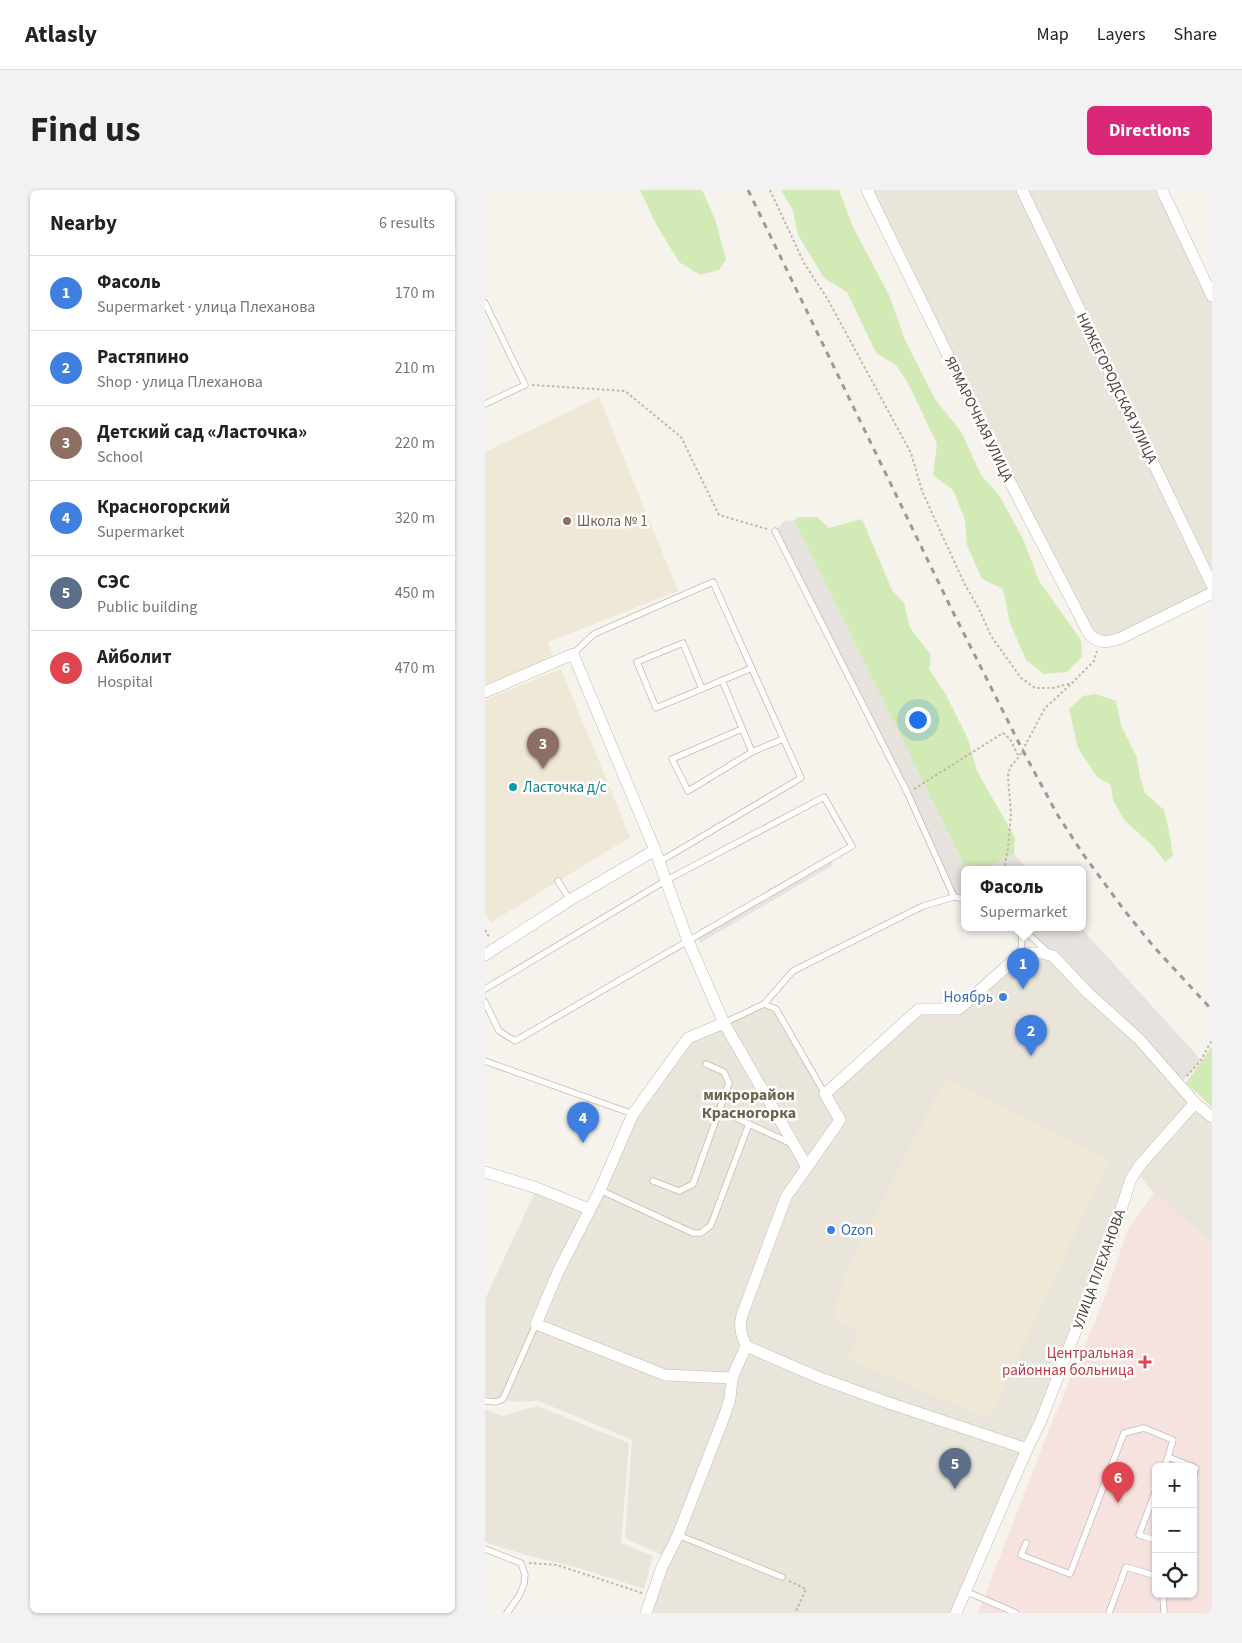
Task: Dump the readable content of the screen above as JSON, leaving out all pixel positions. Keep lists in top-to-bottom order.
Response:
{
  "streets": {
    "street": ["НИЖЕГОРОДСКАЯ УЛИЦА", "ЯРМАРОЧНАЯ УЛИЦА", "УЛИЦА ПЛЕХАНОВА"]
  },
  "districts": ["микрорайон Красногорка"],
  "places": {
    "other": [
      "Школа № 1",
      "Ласточка д/с",
      "Ноябрь",
      "Ozon"
    ],
    "health": ["Центральная районная больница"]
  },
  "page": {
    "header": "Atlasly",
    "nav": ["Map", "Layers", "Share"],
    "title": "Find us",
    "buttons": "Directions",
    "heading": ["Nearby", "6 results"],
    "list": [
      {
        "mark": "1",
        "name": "Фасоль",
        "note": "Supermarket · улица Плеханова",
        "value": "170 m"
      },
      {
        "mark": "2",
        "name": "Растяпино",
        "note": "Shop · улица Плеханова",
        "value": "210 m"
      },
      {
        "mark": "3",
        "name": "Детский сад «Ласточка»",
        "note": "School",
        "value": "220 m"
      },
      {
        "mark": "4",
        "name": "Красногорский",
        "note": "Supermarket",
        "value": "320 m"
      },
      {
        "mark": "5",
        "name": "СЭС",
        "note": "Public building",
        "value": "450 m"
      },
      {
        "mark": "6",
        "name": "Айболит",
        "note": "Hospital",
        "value": "470 m"
      }
    ],
    "pins": [
      "3",
      "1",
      "2",
      "4",
      "5",
      "6"
    ],
    "popup": ["Фасоль", "Supermarket"],
    "map_buttons": ["+", "−"]
  }
}
